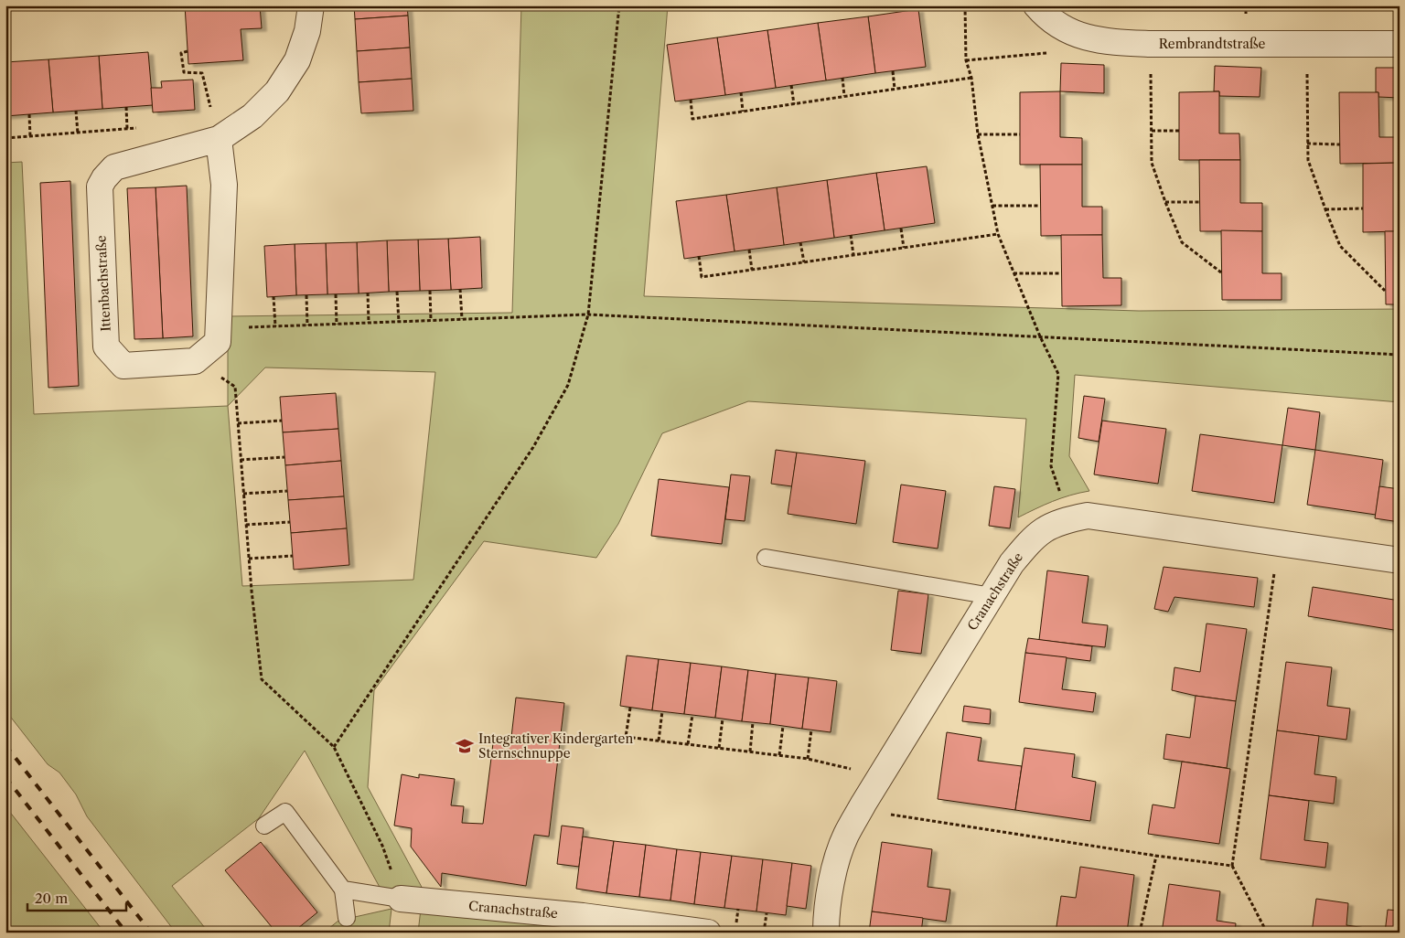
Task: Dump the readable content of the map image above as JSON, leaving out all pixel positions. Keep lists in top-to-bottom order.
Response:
{
  "streets": {
    "street": ["Rembrandtstraße", "Ittenbachstraße", "Cranachstraße"]
  },
  "places": {
    "school or university": ["Integrativer Kindergarten Sternschnuppe"]
  },
  "scale_bar": "20 m"
}
